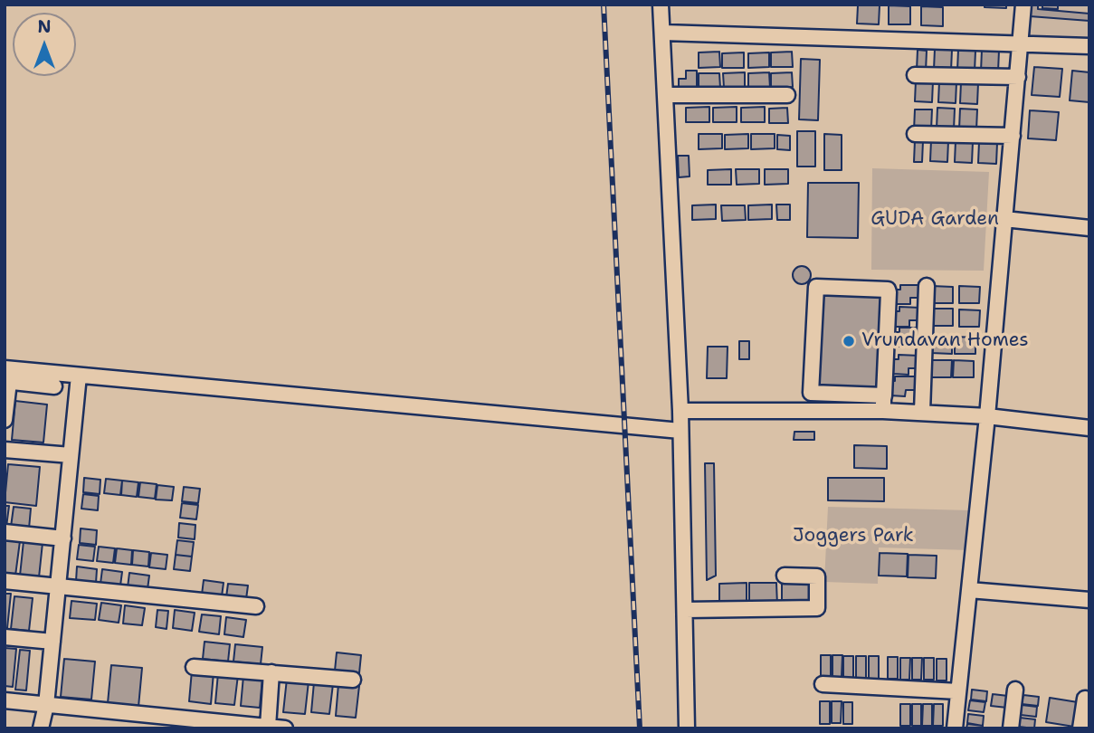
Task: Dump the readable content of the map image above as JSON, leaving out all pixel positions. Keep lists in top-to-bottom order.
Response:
{
  "parks": ["GUDA Garden", "Joggers Park"],
  "places": ["Vrundavan Homes"],
  "north": "top"
}
